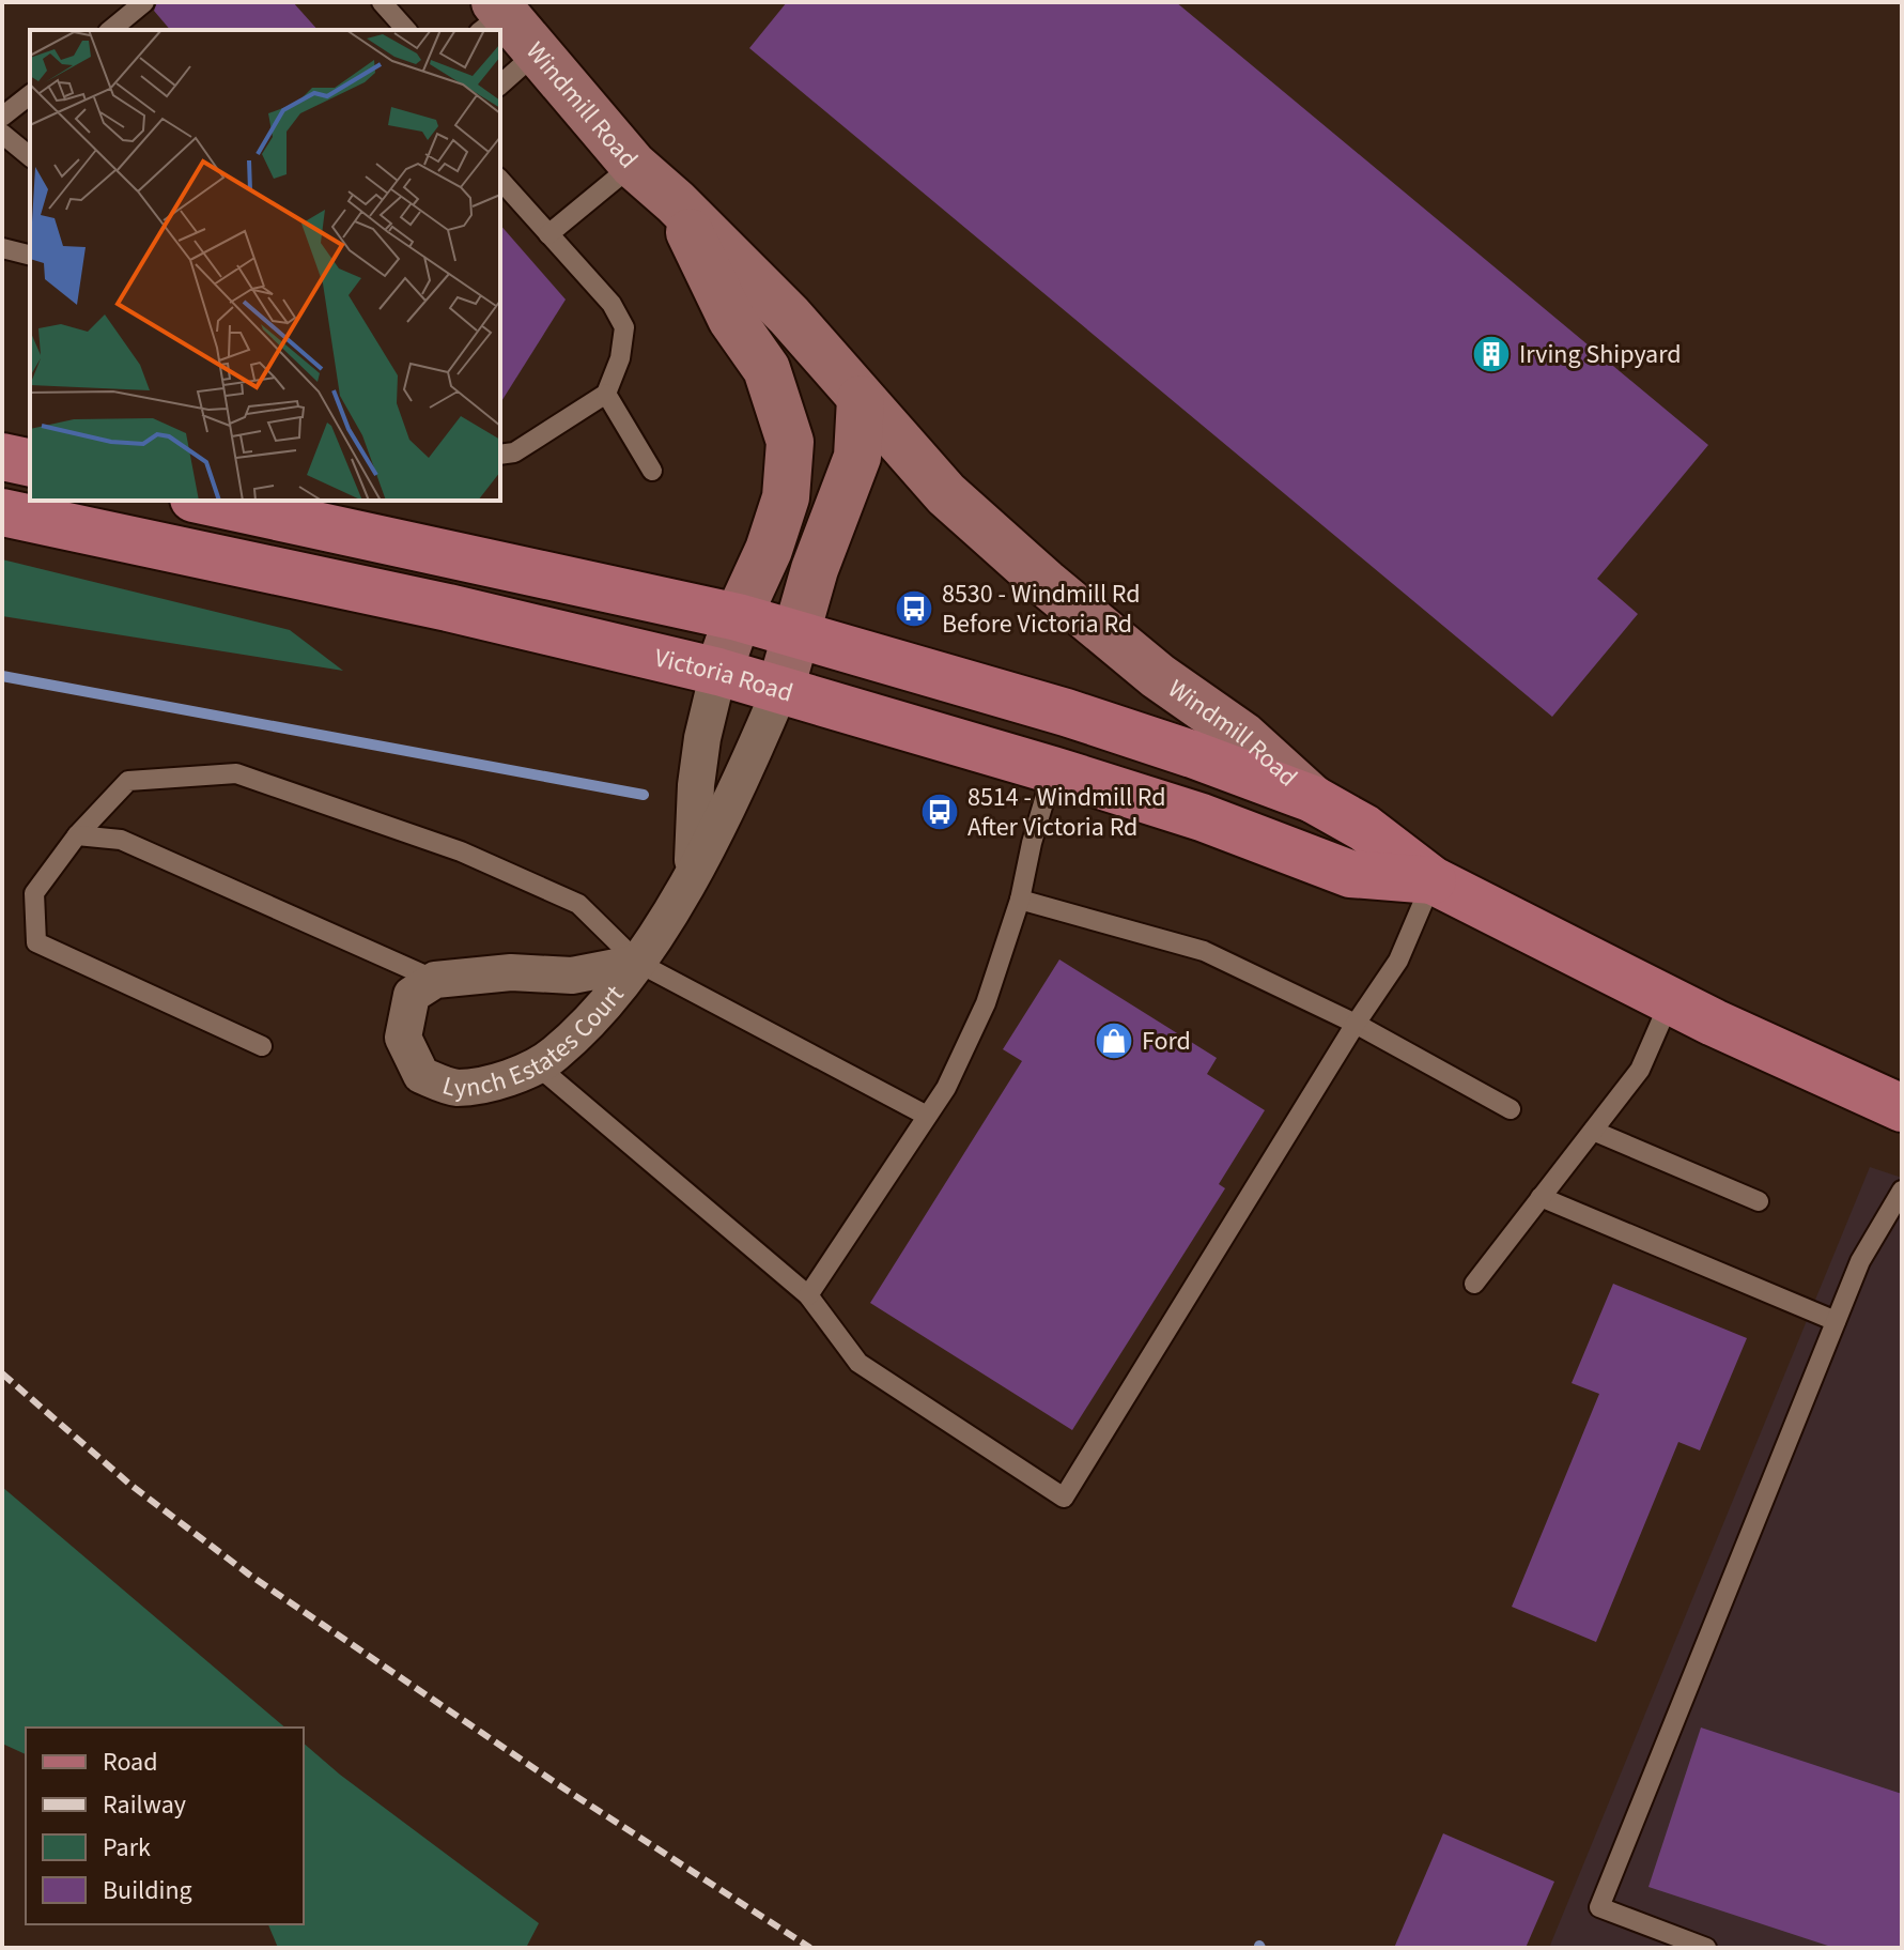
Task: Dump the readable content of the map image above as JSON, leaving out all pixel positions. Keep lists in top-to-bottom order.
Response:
{
  "streets": {
    "main road": ["Windmill Road", "Victoria Road"],
    "street": ["Lynch Estates Court"]
  },
  "crossings": [
    ["Windmill Road", "Victoria Road"],
    ["Windmill Road", "Lynch Estates Court"],
    ["Victoria Road", "Lynch Estates Court"]
  ],
  "places": {
    "building": ["Irving Shipyard"],
    "bus stop": ["8530 - Windmill Rd Before Victoria Rd", "8514 - Windmill Rd After Victoria Rd"],
    "shop": ["Ford"]
  },
  "legend": [
    "Road",
    "Railway",
    "Park",
    "Building"
  ]
}
